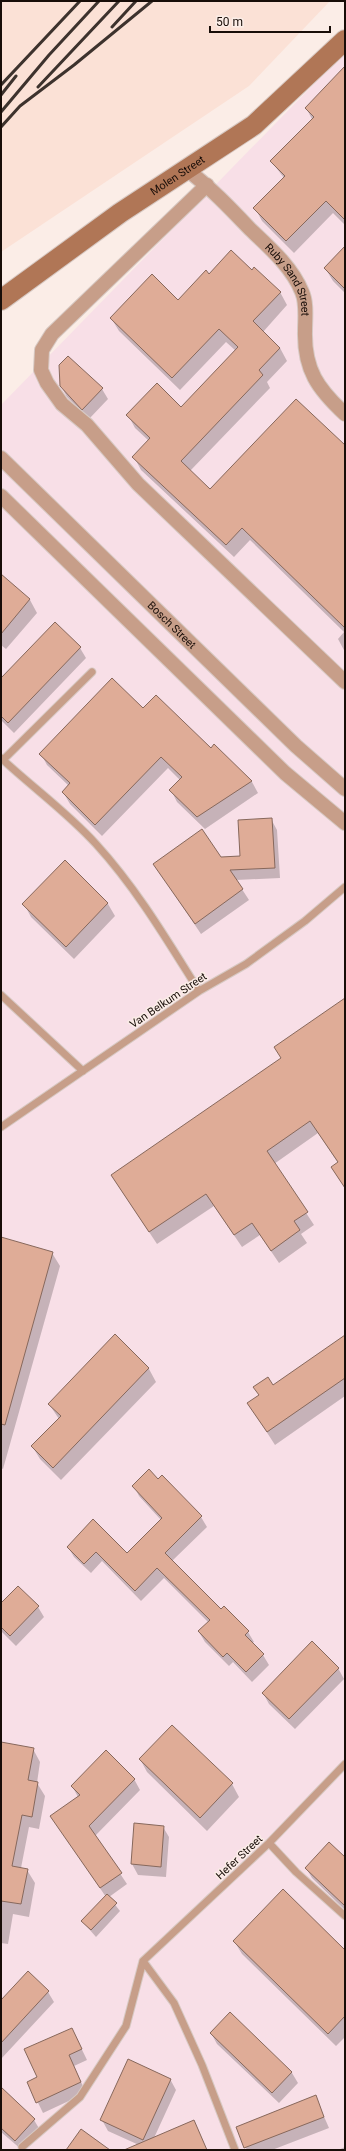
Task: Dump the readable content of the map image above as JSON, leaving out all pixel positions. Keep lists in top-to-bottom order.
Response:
{
  "streets": {
    "street": ["Molen Street", "Ruby Sand Street", "Bosch Street"],
    "lane": ["Van Belkum Street", "Hefer Street"]
  },
  "crossings": [
    ["Molen Street", "Ruby Sand Street"]
  ],
  "scale_bar": "50 m"
}
